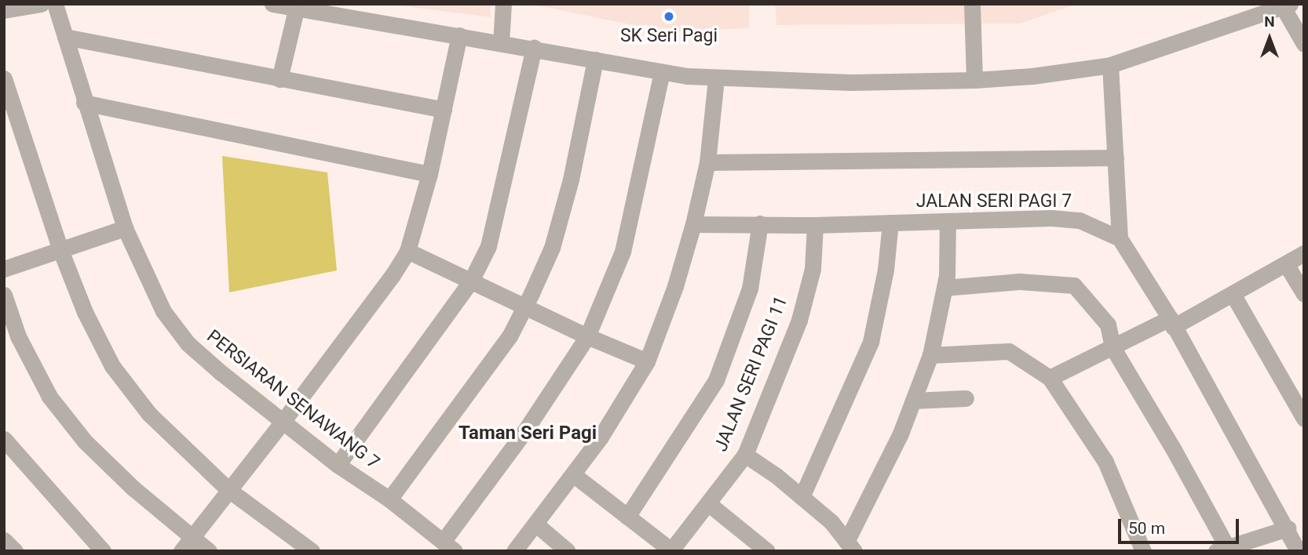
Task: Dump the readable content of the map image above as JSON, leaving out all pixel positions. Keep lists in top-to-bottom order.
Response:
{
  "streets": {
    "street": ["JALAN SERI PAGI 7", "JALAN SERI PAGI 11", "PERSIARAN SENAWANG 7"]
  },
  "crossings": [
    ["JALAN SERI PAGI 7", "JALAN SERI PAGI 11"]
  ],
  "districts": ["Taman Seri Pagi"],
  "places": ["SK Seri Pagi"],
  "scale_bar": "50 m",
  "north": "top"
}
